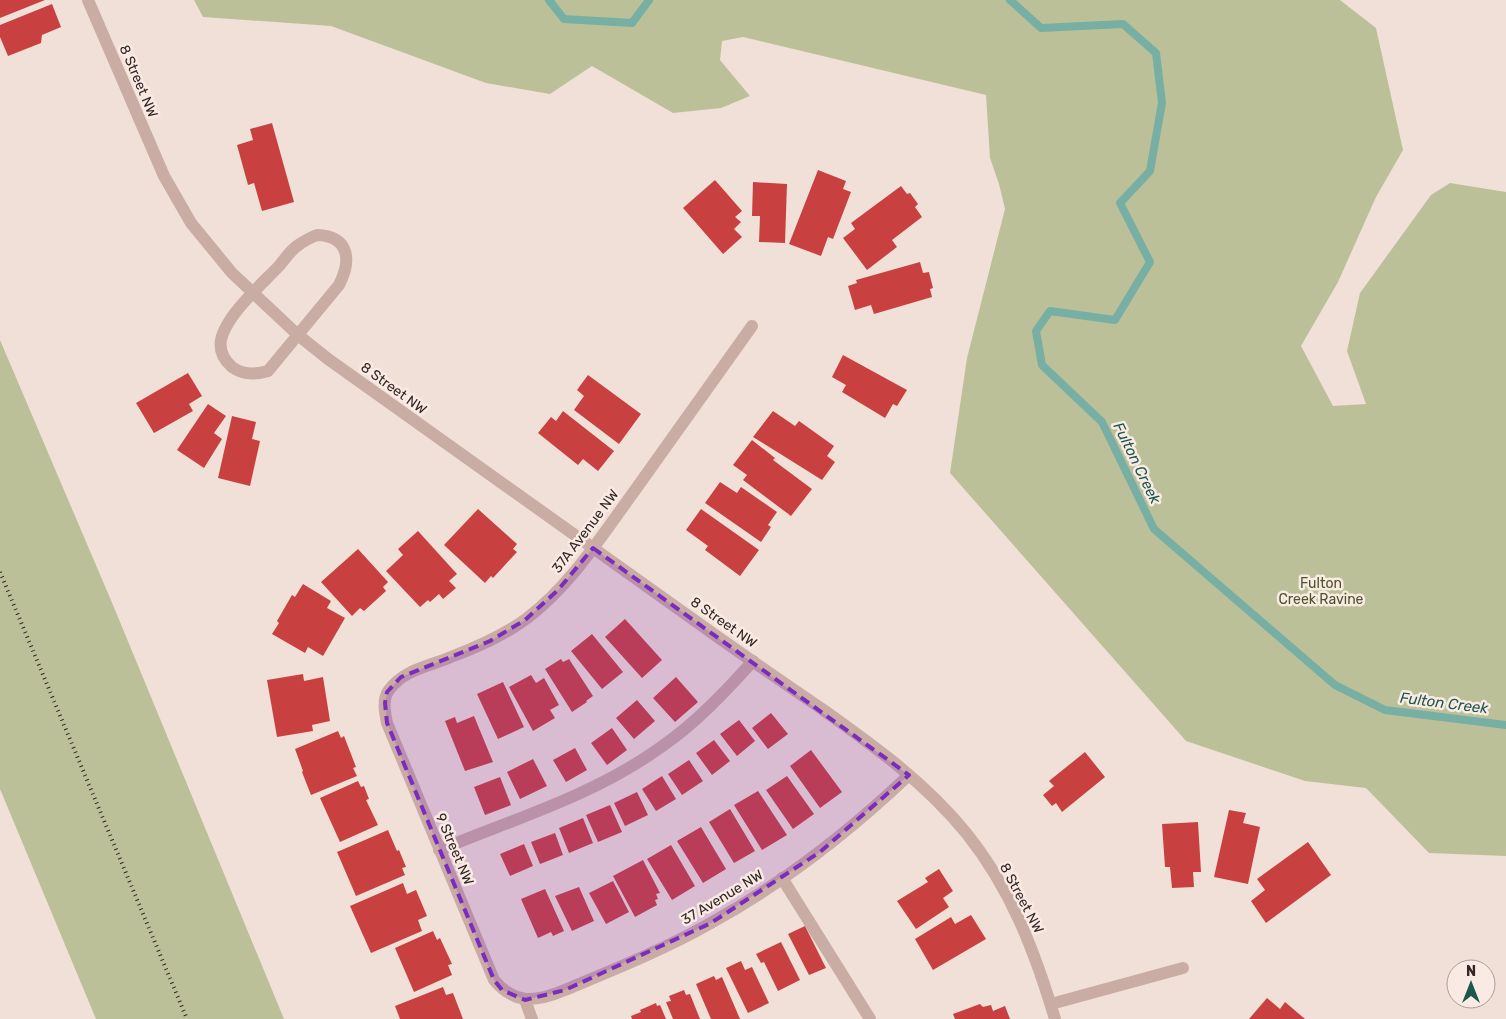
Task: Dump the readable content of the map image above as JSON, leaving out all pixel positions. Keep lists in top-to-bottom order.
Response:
{
  "streets": {
    "street": [
      "8 Street NW",
      "37A Avenue NW",
      "9 Street NW",
      "37 Avenue NW"
    ]
  },
  "crossings": [
    ["8 Street NW", "37A Avenue NW"],
    ["8 Street NW", "37 Avenue NW"],
    ["37A Avenue NW", "9 Street NW"],
    ["9 Street NW", "37 Avenue NW"]
  ],
  "water": ["Fulton Creek"],
  "parks": ["Fulton Creek Ravine"],
  "north": "top"
}
